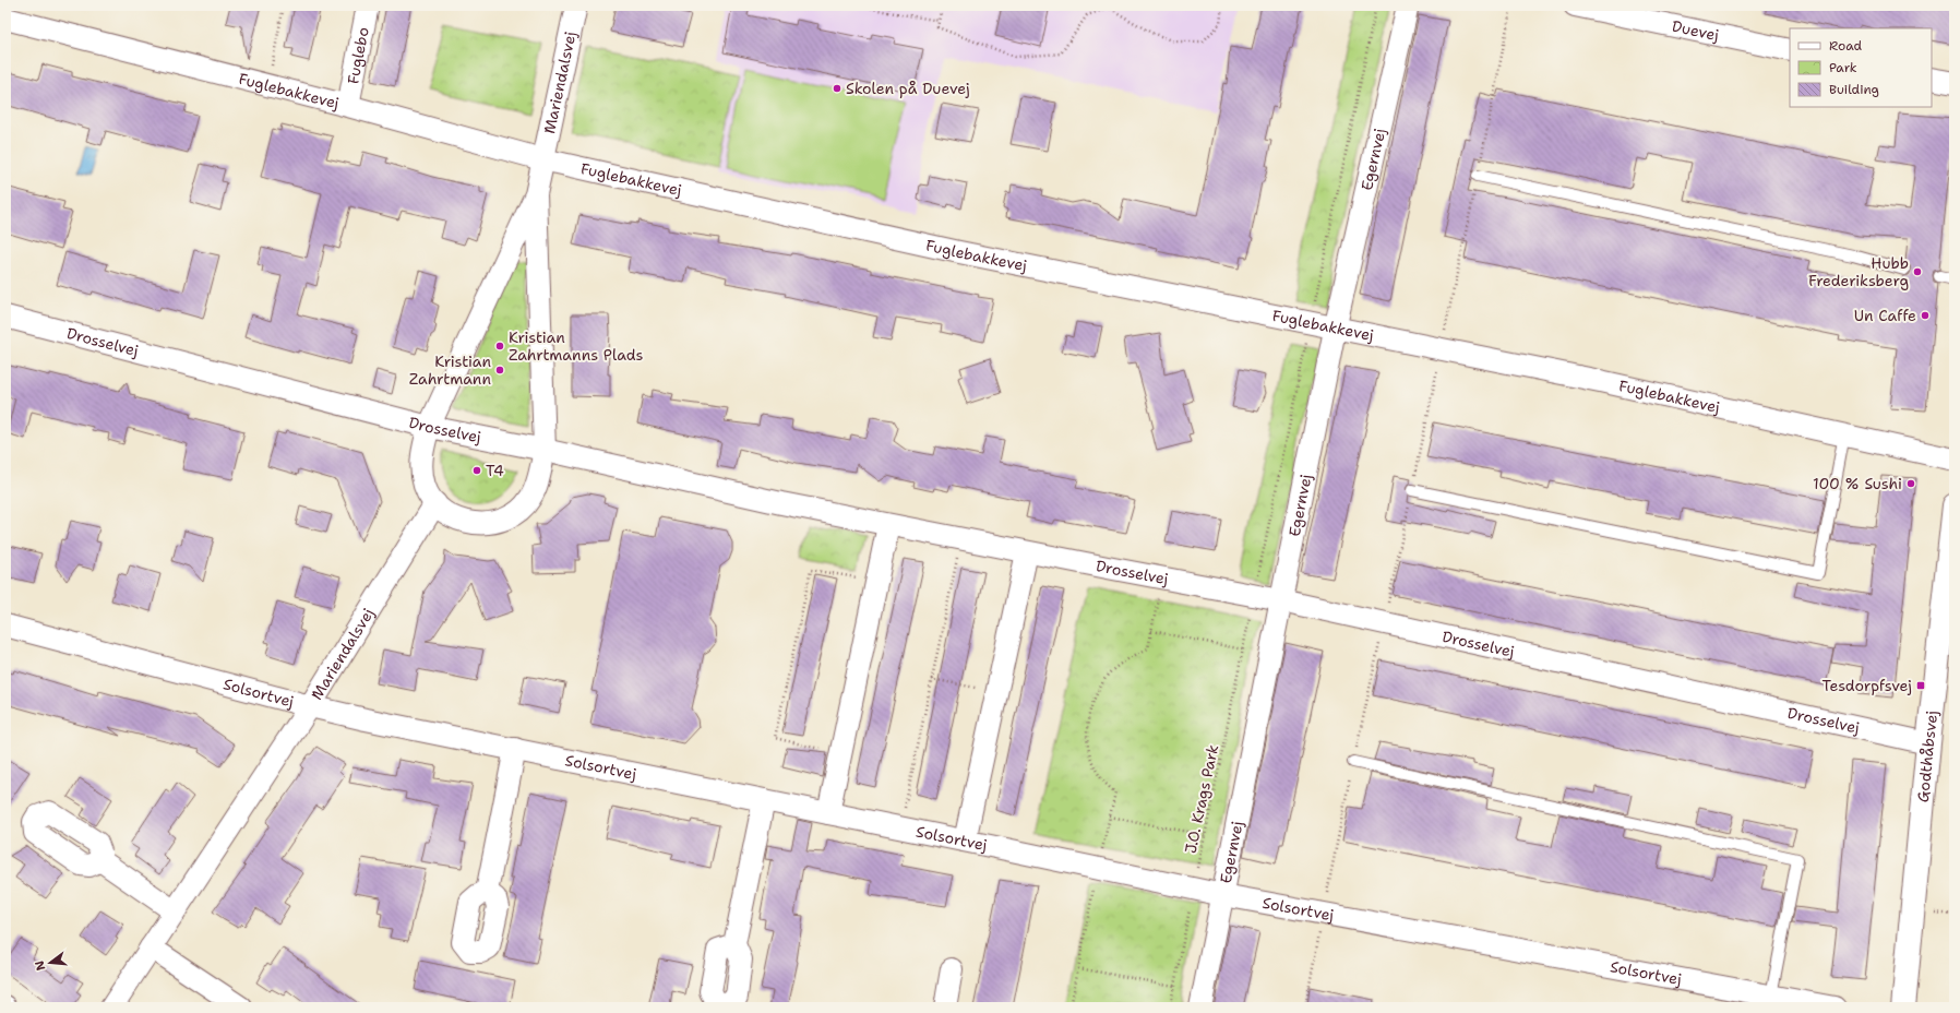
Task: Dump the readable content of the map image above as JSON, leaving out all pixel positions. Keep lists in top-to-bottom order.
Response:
{
  "streets": {
    "street": [
      "Duevej",
      "Fuglebo",
      "Mariendalsvej",
      "Fuglebakkevej",
      "Egernvej",
      "Drosselvej",
      "Solsortvej",
      "Godthåbsvej"
    ],
    "path": ["J.O. Krags Park"]
  },
  "crossings": [
    ["Fuglebo", "Fuglebakkevej"],
    ["Mariendalsvej", "Fuglebakkevej"],
    ["Mariendalsvej", "Solsortvej"],
    ["Fuglebakkevej", "Egernvej"],
    ["Egernvej", "Drosselvej"],
    ["Egernvej", "Solsortvej"],
    ["Drosselvej", "Godthåbsvej"],
    ["Drosselvej", "J.O. Krags Park"],
    ["Solsortvej", "J.O. Krags Park"]
  ],
  "places": {
    "other": [
      "Skolen på Duevej",
      "Hubb Frederiksberg",
      "Un Caffe",
      "Kristian Zahrtmanns Plads",
      "Kristian Zahrtmann",
      "T4",
      "100 % Sushi"
    ],
    "transit": ["Tesdorpfsvej"]
  },
  "legend": ["Road", "Park", "Building"],
  "north": "left"
}
